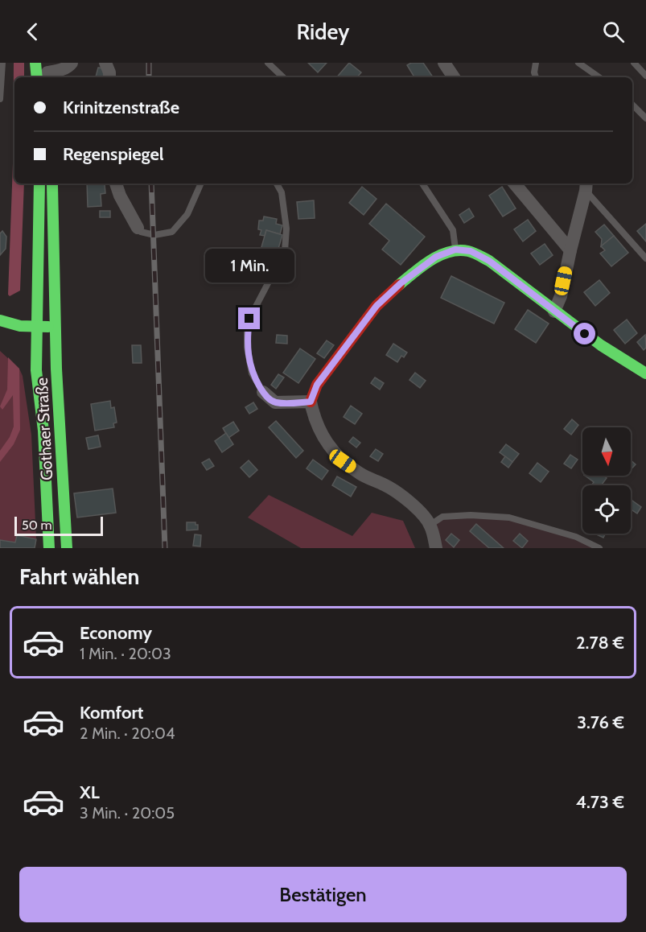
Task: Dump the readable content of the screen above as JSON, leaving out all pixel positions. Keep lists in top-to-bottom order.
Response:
{
  "streets": {
    "main road": ["Gothaer Straße"]
  },
  "scale_bar": "50 m",
  "north": "bottom",
  "page": {
    "header": "Ridey",
    "banner": ["Krinitzenstraße", "Regenspiegel"],
    "bubble": "1 Min.",
    "scale": "50 m",
    "heading": "Fahrt wählen",
    "list": [
      {
        "name": "Economy",
        "note": "1 Min. · 20:03",
        "value": "2.78 €"
      },
      {
        "name": "Komfort",
        "note": "2 Min. · 20:04",
        "value": "3.76 €"
      },
      {
        "name": "XL",
        "note": "3 Min. · 20:05",
        "value": "4.73 €"
      }
    ],
    "buttons": "Bestätigen"
  }
}
